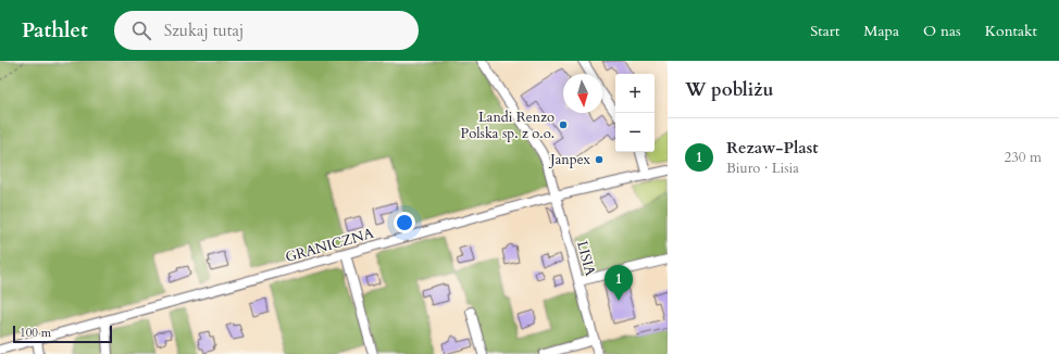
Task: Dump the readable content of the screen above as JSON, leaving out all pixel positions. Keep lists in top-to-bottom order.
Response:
{
  "streets": {
    "street": ["GRANICZNA", "LISIA"]
  },
  "crossings": [
    ["GRANICZNA", "LISIA"]
  ],
  "places": ["Landi Renzo Polska sp. z o.o.", "Janpex"],
  "scale_bar": "100 m",
  "north": "bottom",
  "page": {
    "header": "Pathlet",
    "search": "Szukaj tutaj",
    "nav": [
      "Start",
      "Mapa",
      "O nas",
      "Kontakt"
    ],
    "heading": "W pobliżu",
    "map_buttons": ["+", "−"],
    "list": [
      {
        "mark": "1",
        "name": "Rezaw-Plast",
        "note": "Biuro · Lisia",
        "value": "230 m"
      }
    ],
    "pins": "1",
    "scale": "100 m"
  }
}
